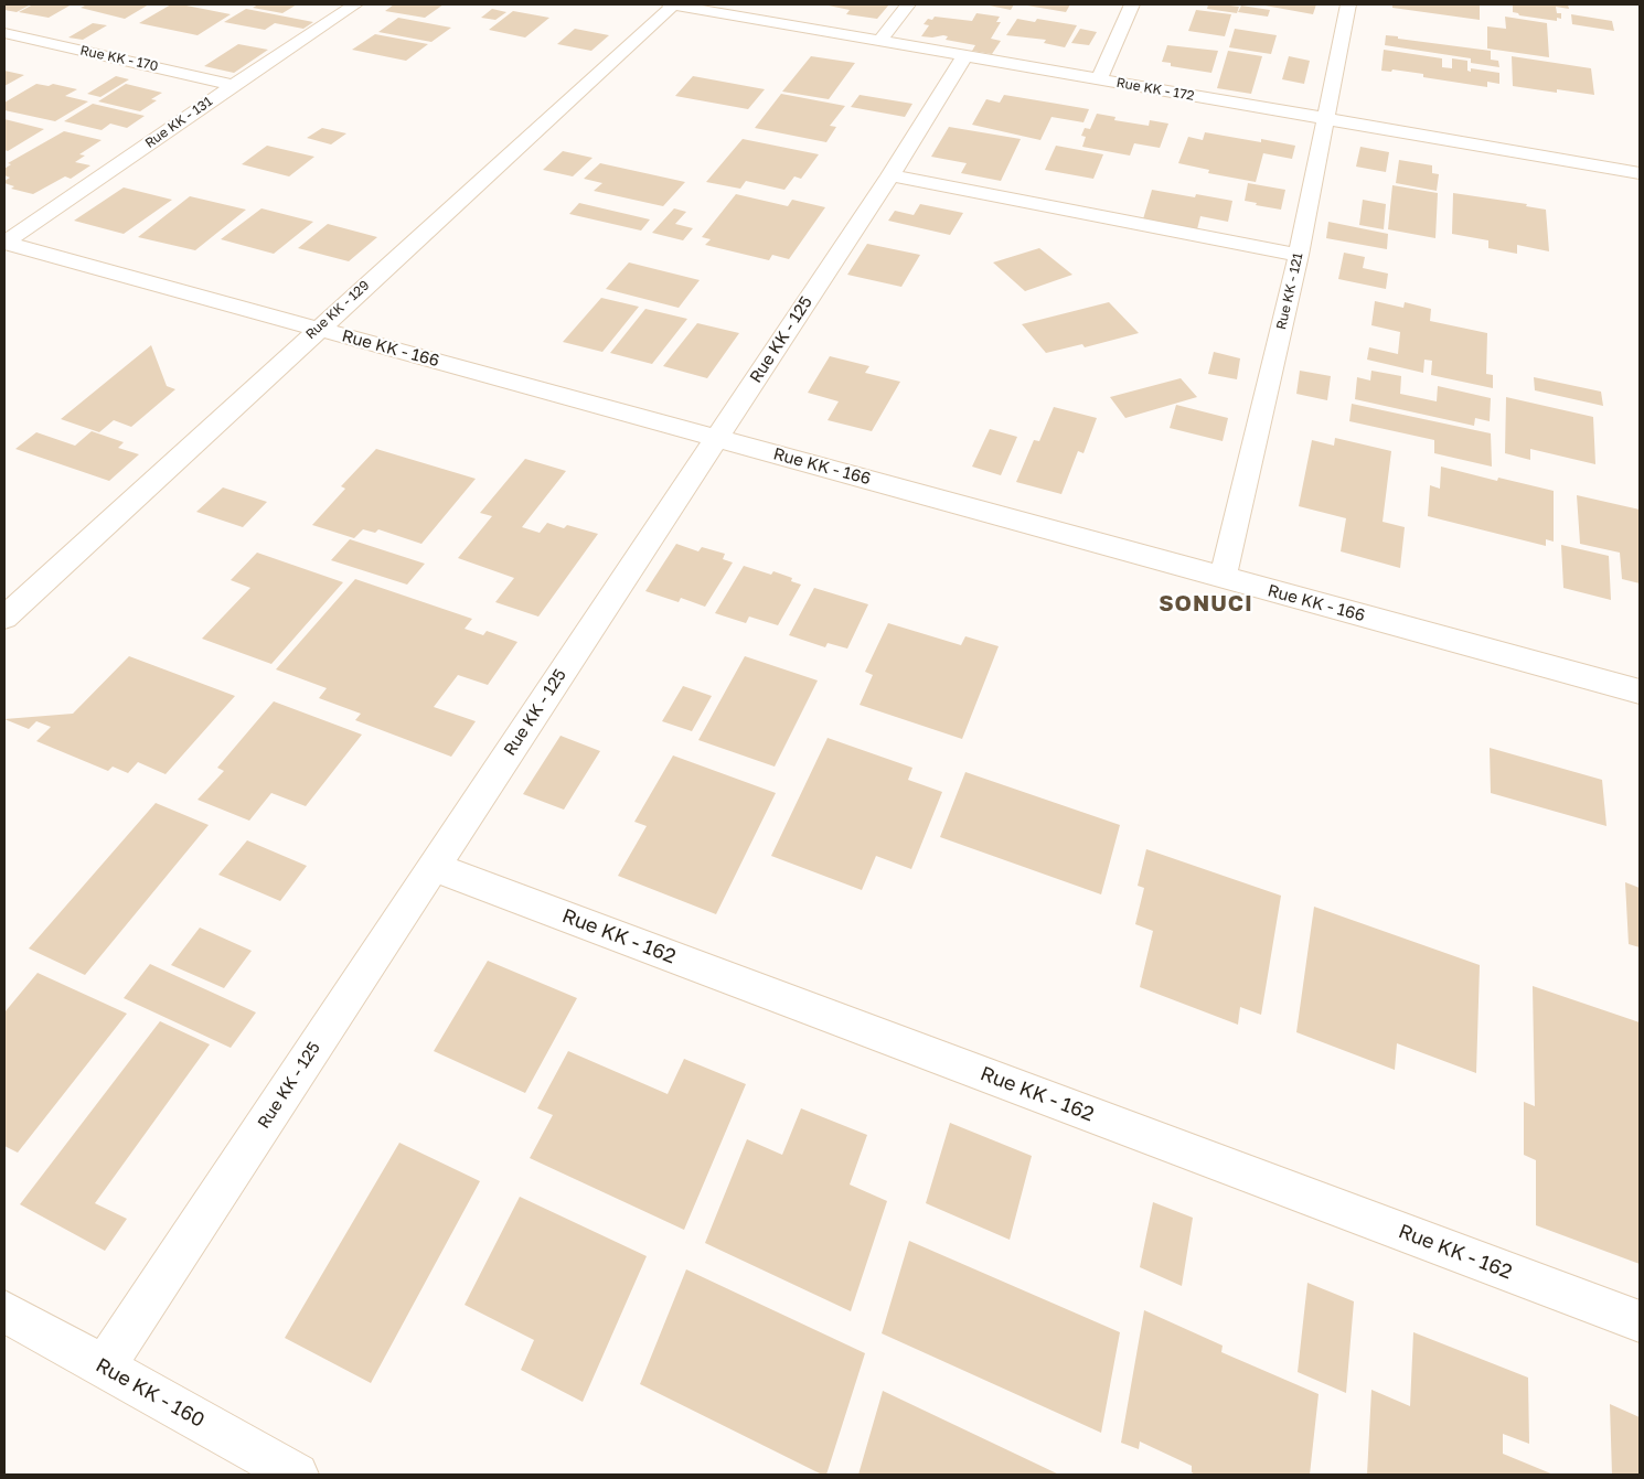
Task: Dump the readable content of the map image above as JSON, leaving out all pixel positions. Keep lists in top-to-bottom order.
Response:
{
  "streets": {
    "street": [
      "Rue KK - 170",
      "Rue KK - 172",
      "Rue KK - 131",
      "Rue KK - 121",
      "Rue KK - 129",
      "Rue KK - 125",
      "Rue KK - 166",
      "Rue KK - 162",
      "Rue KK - 160"
    ]
  },
  "crossings": [
    ["Rue KK - 170", "Rue KK - 131"],
    ["Rue KK - 172", "Rue KK - 121"],
    ["Rue KK - 172", "Rue KK - 129"],
    ["Rue KK - 172", "Rue KK - 125"],
    ["Rue KK - 131", "Rue KK - 166"],
    ["Rue KK - 121", "Rue KK - 166"],
    ["Rue KK - 129", "Rue KK - 166"],
    ["Rue KK - 125", "Rue KK - 166"],
    ["Rue KK - 125", "Rue KK - 162"],
    ["Rue KK - 125", "Rue KK - 160"]
  ],
  "districts": ["SONUCI"]
}
